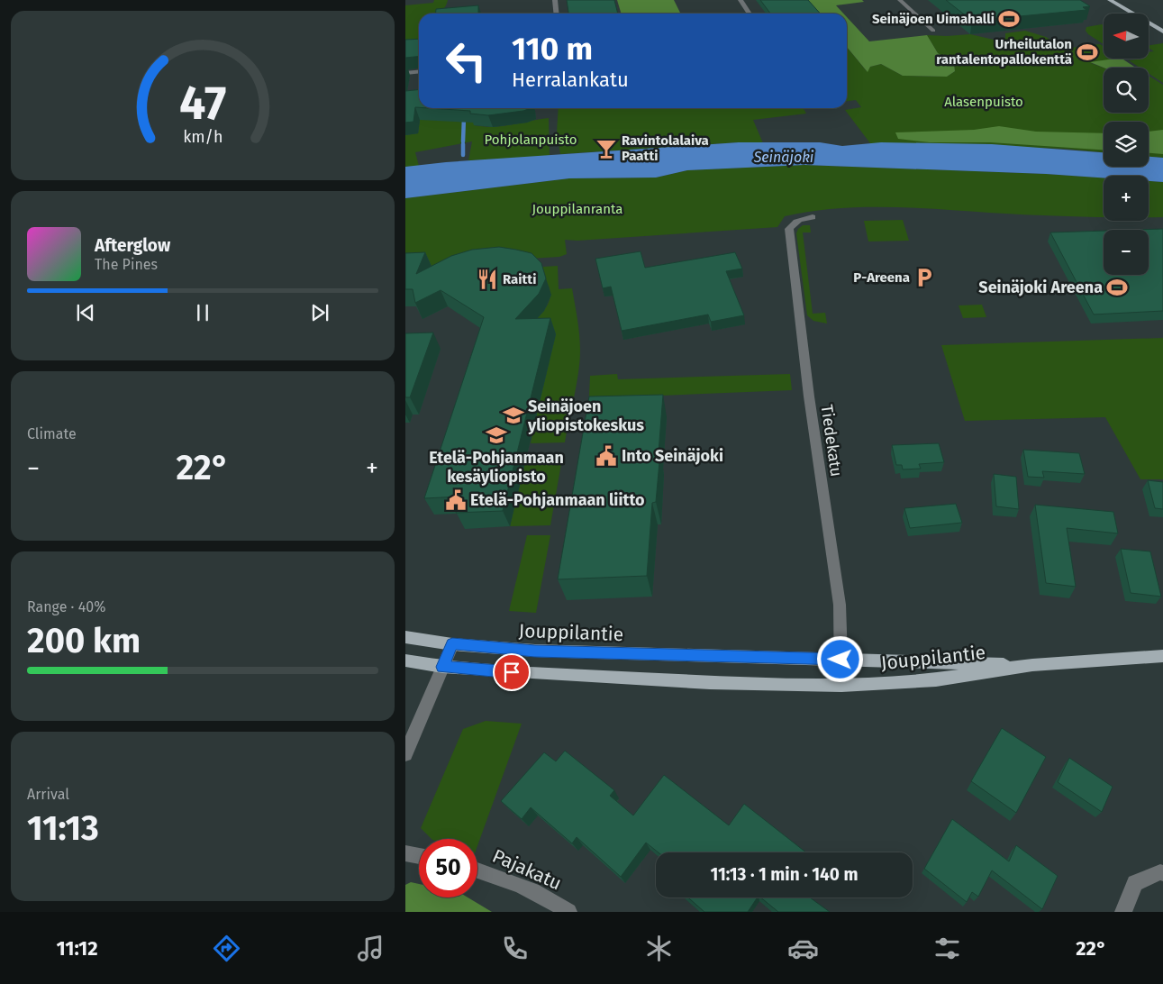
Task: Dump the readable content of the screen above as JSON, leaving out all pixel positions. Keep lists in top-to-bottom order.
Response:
{
  "streets": {
    "main road": ["Jouppilantie"],
    "street": ["Tiedekatu", "Pajakatu"]
  },
  "crossings": [
    ["Tiedekatu", "Jouppilantie"]
  ],
  "water": ["Seinäjoki"],
  "parks": ["Alasenpuisto", "Pohjolanpuisto", "Jouppilanranta"],
  "places": {
    "sports": ["Seinäjoen Uimahalli", "Urheilutalon rantalentopallokenttä", "Seinäjoki Areena"],
    "bar": ["Ravintolalaiva Paatti"],
    "parking": ["P-Areena"],
    "restaurant": ["Raitti"],
    "school or university": ["Seinäjoen yliopistokeskus", "Etelä-Pohjanmaan kesäyliopisto"],
    "public building": ["Into Seinäjoki", "Etelä-Pohjanmaan liitto"]
  },
  "north": "left",
  "page": {
    "map_buttons": ["+", "−"],
    "turn": ["110 m", "Herralankatu"],
    "song": ["Afterglow", "The Pines"],
    "tile": [
      "Climate",
      ["Range · 40%", "200 km"],
      ["Arrival", "11:13"]
    ],
    "heat": ["−", "22°", "+"],
    "limit": "50",
    "trip": "11:13 · 1 min · 140 m",
    "tabs": ["11:12", "22°"],
    "gauge": ["47", "km/h"]
  }
}
